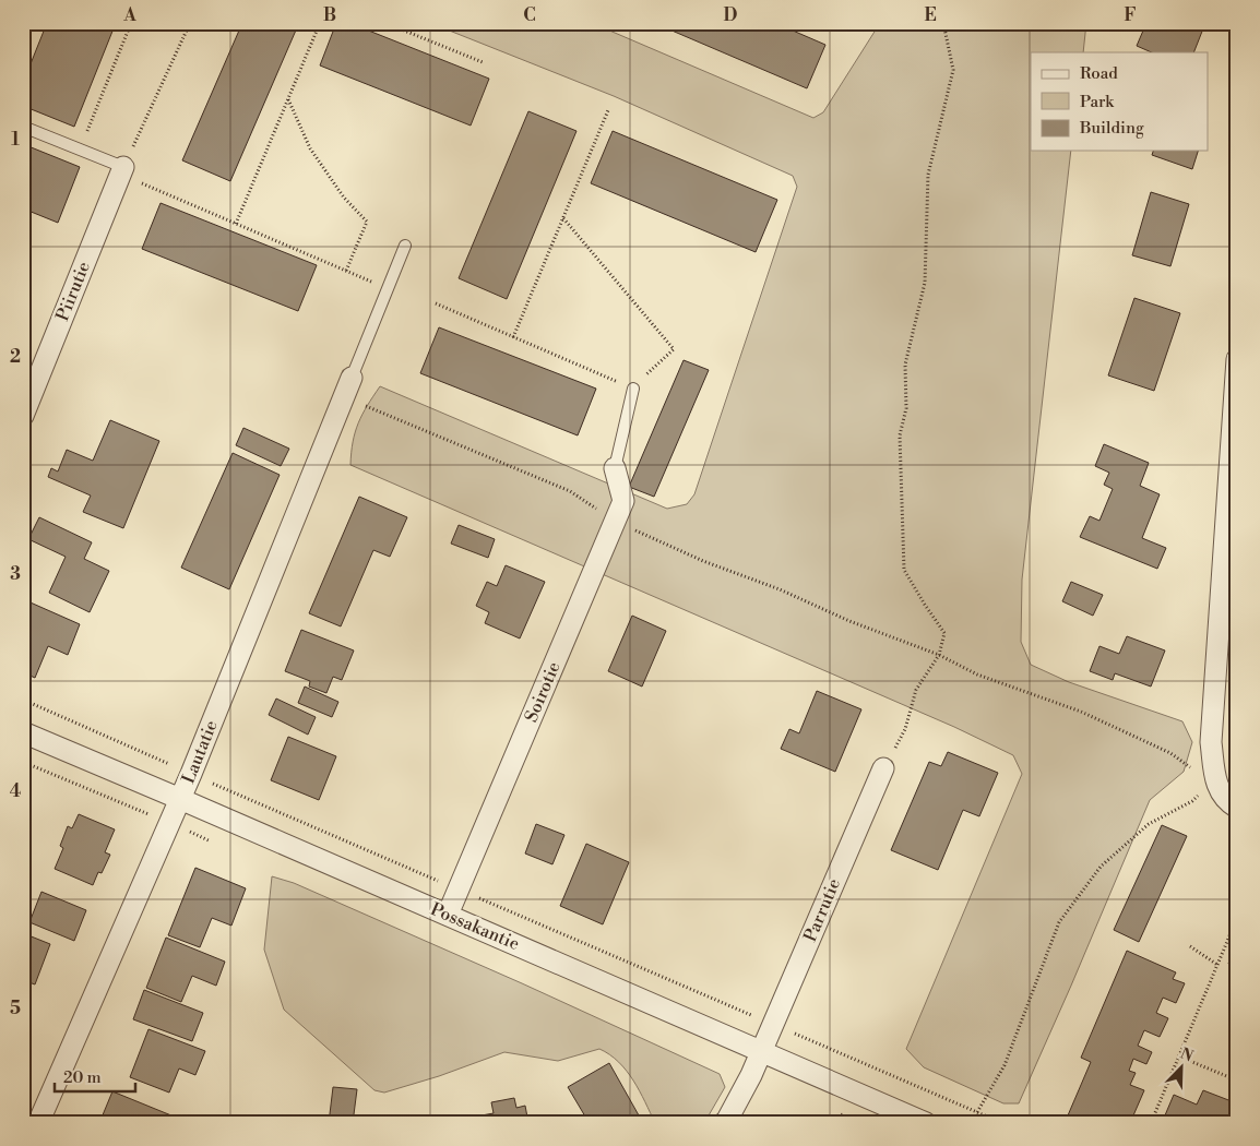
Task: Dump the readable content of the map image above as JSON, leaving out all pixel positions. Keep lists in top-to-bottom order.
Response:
{
  "streets": {
    "street": [
      "Piirutie",
      "Soirotie",
      "Lautatie",
      "Parrutie",
      "Possakantie"
    ]
  },
  "crossings": [
    ["Soirotie", "Possakantie"],
    ["Lautatie", "Possakantie"],
    ["Parrutie", "Possakantie"]
  ],
  "legend": ["Road", "Park", "Building"],
  "scale_bar": "20 m",
  "north": "top right",
  "grid": {
    "columns": [
      "A",
      "B",
      "C",
      "D",
      "E",
      "F"
    ],
    "rows": [
      "1",
      "2",
      "3",
      "4",
      "5"
    ]
  }
}
